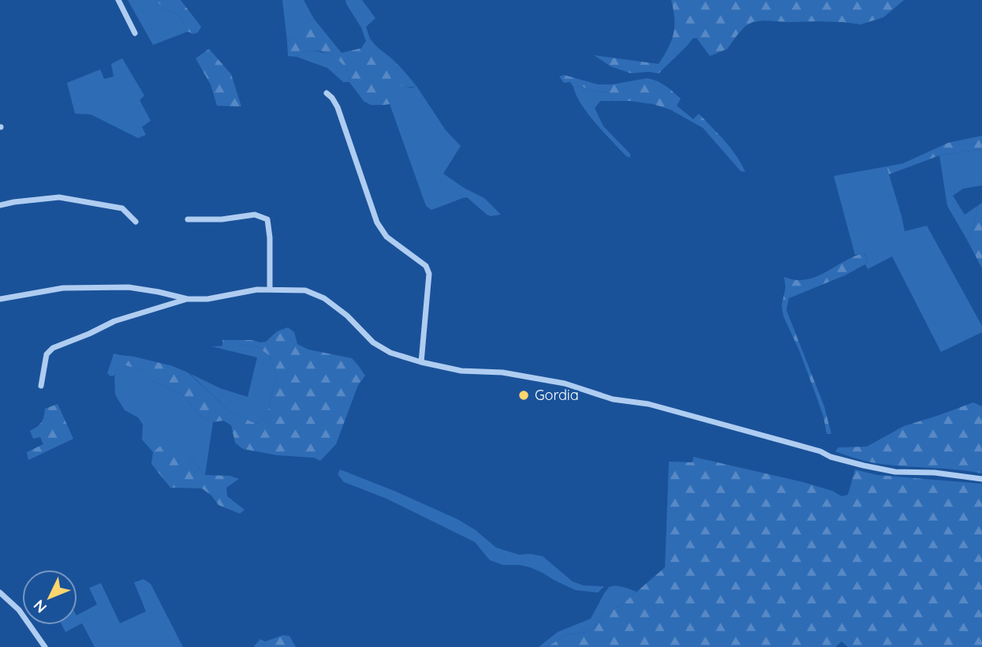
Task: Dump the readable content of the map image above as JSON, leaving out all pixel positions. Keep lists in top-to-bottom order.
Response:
{
  "places": ["Gordia"],
  "north": "bottom left"
}
